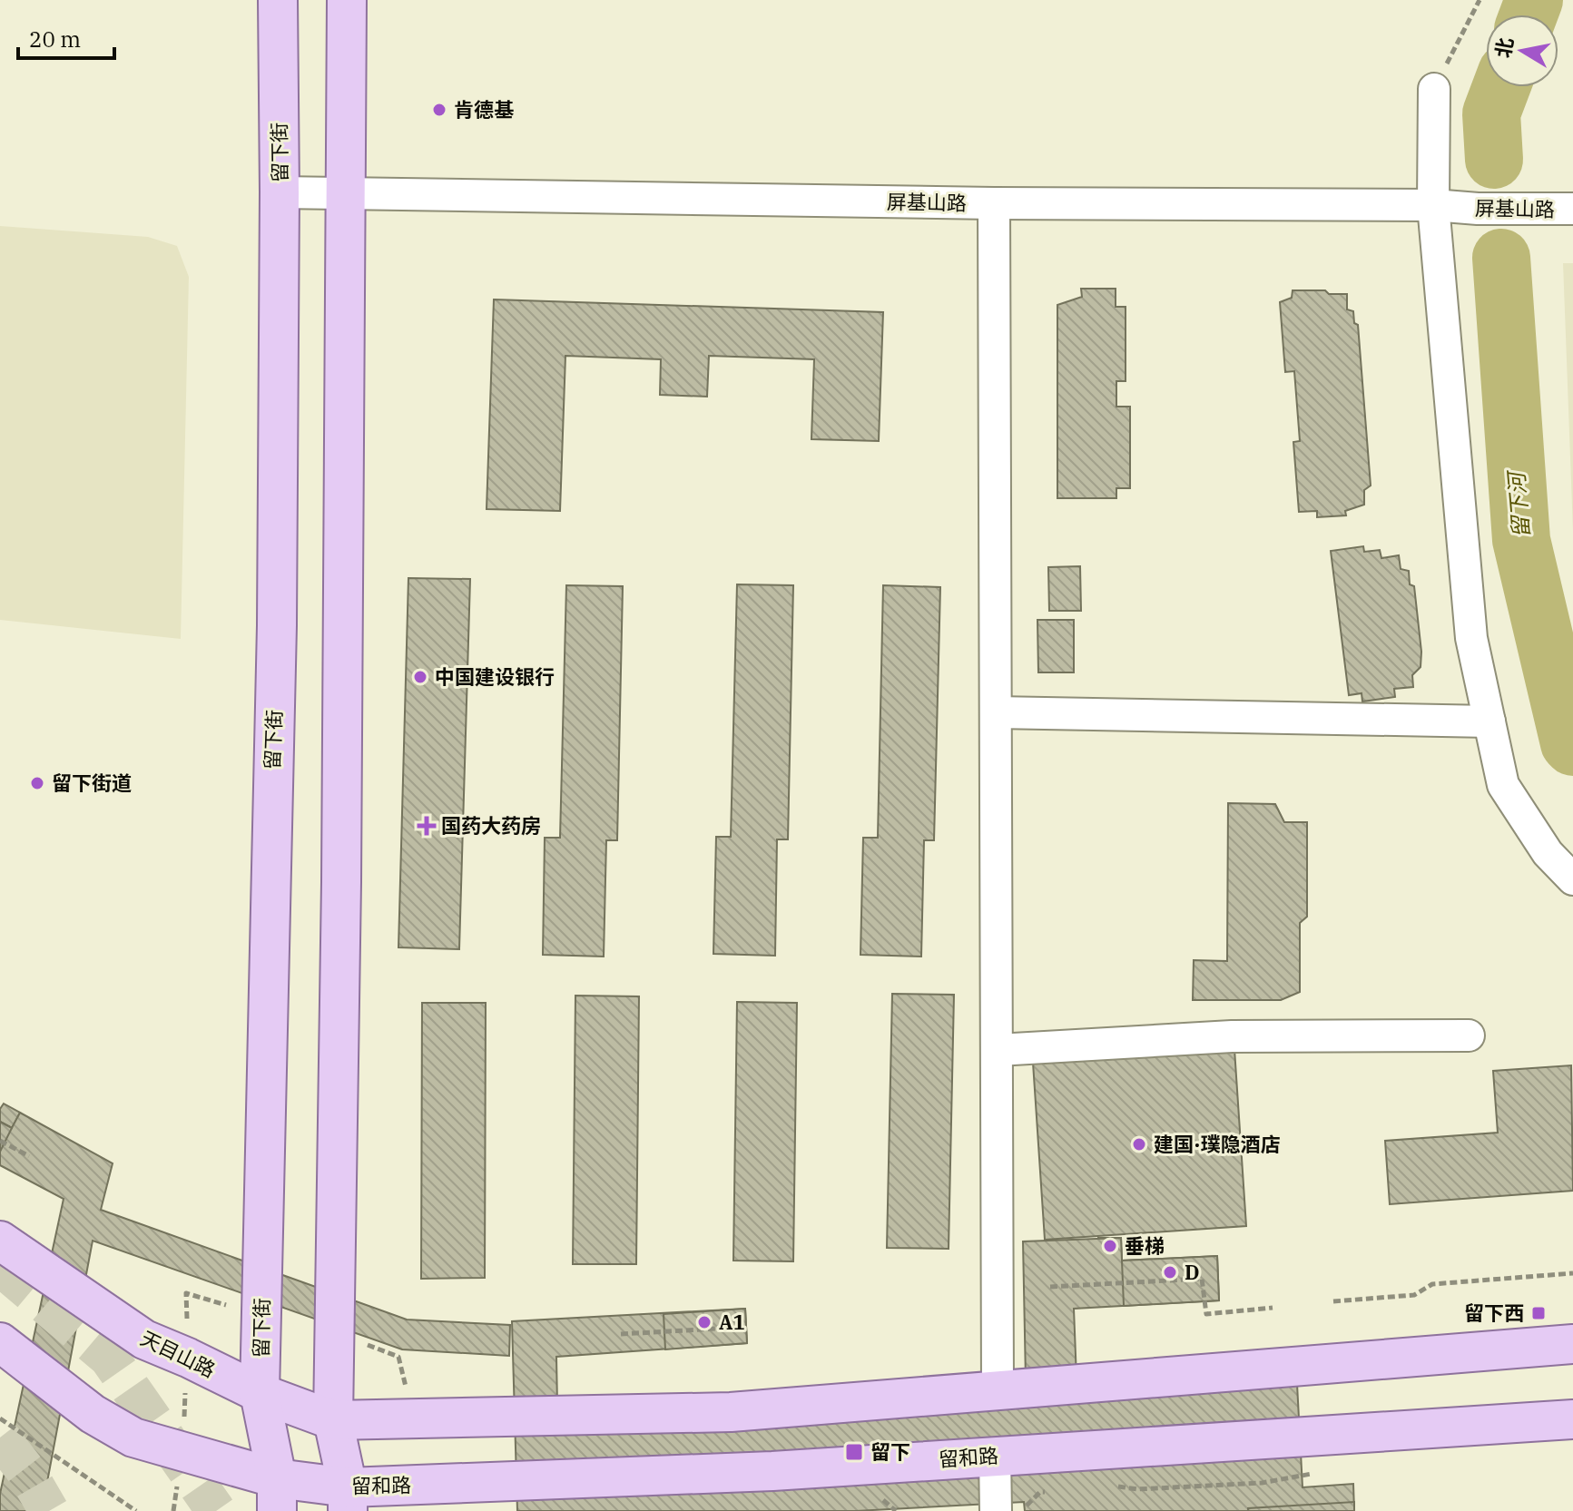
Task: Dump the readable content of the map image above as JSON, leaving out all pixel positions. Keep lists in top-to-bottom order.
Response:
{
  "streets": {
    "main road": ["留下街", "天目山路", "留和路"],
    "street": ["屏基山路"]
  },
  "crossings": [
    ["留下街", "屏基山路"],
    ["留下街", "天目山路"],
    ["留下街", "留和路"]
  ],
  "water": ["留下河"],
  "places": {
    "other": [
      "肯德基",
      "中国建设银行",
      "留下街道",
      "建国·璞隐酒店",
      "垂梯",
      "D",
      "A1"
    ],
    "health": ["国药大药房"],
    "transit": ["留下西", "留下"]
  },
  "scale_bar": "20 m",
  "north": "left"
}
